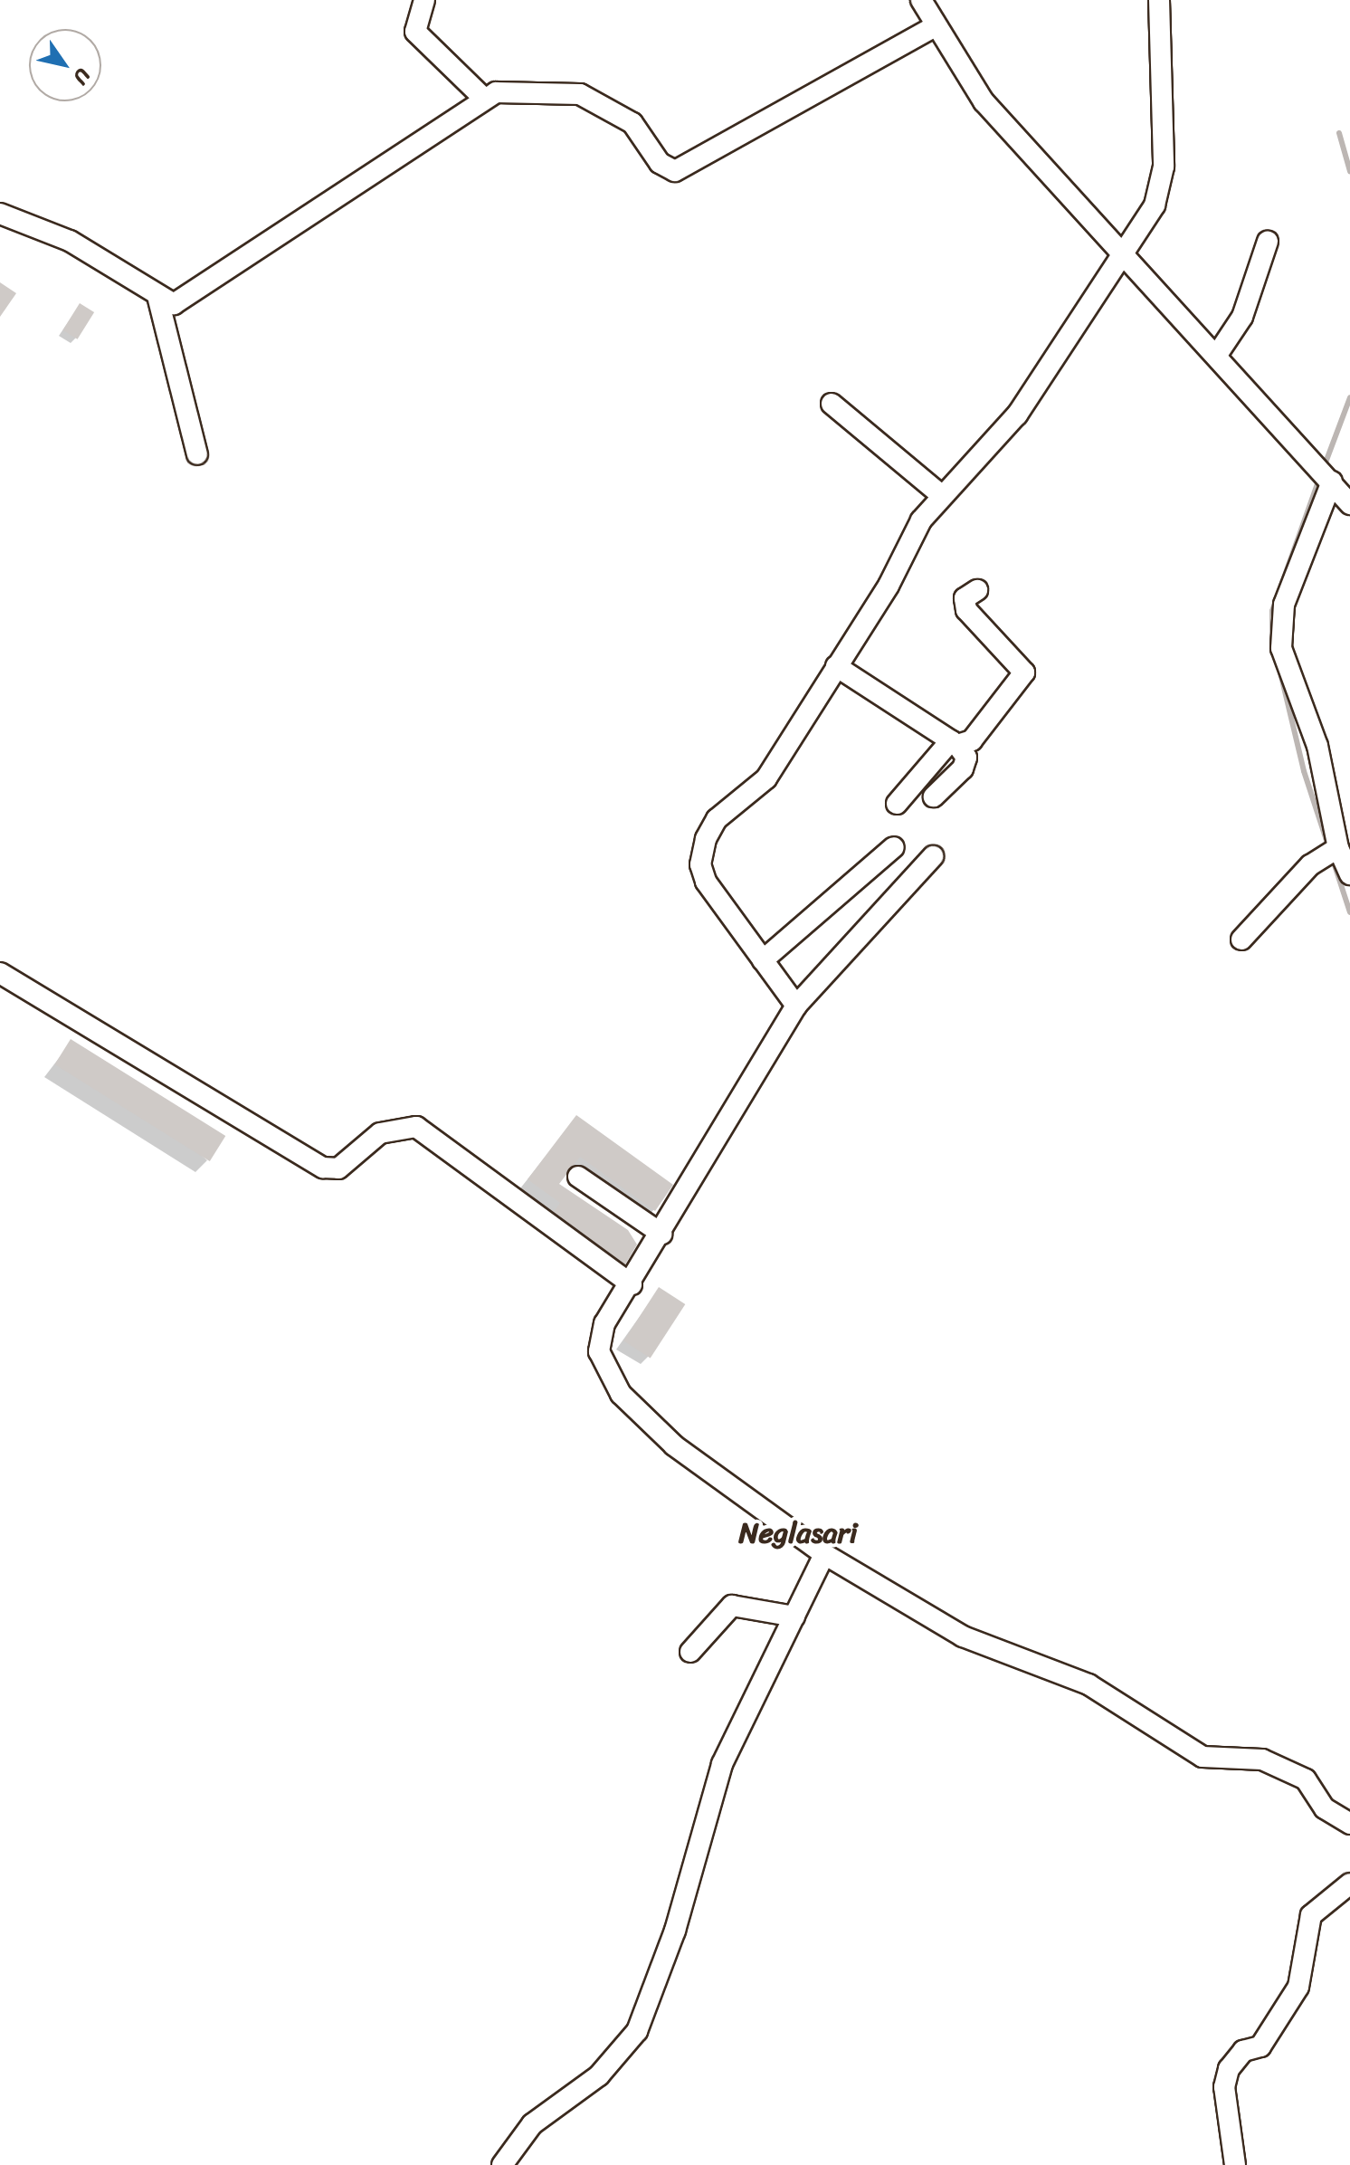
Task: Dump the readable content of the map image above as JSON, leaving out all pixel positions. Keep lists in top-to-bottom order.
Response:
{
  "districts": ["Neglasari"],
  "north": "bottom right"
}
